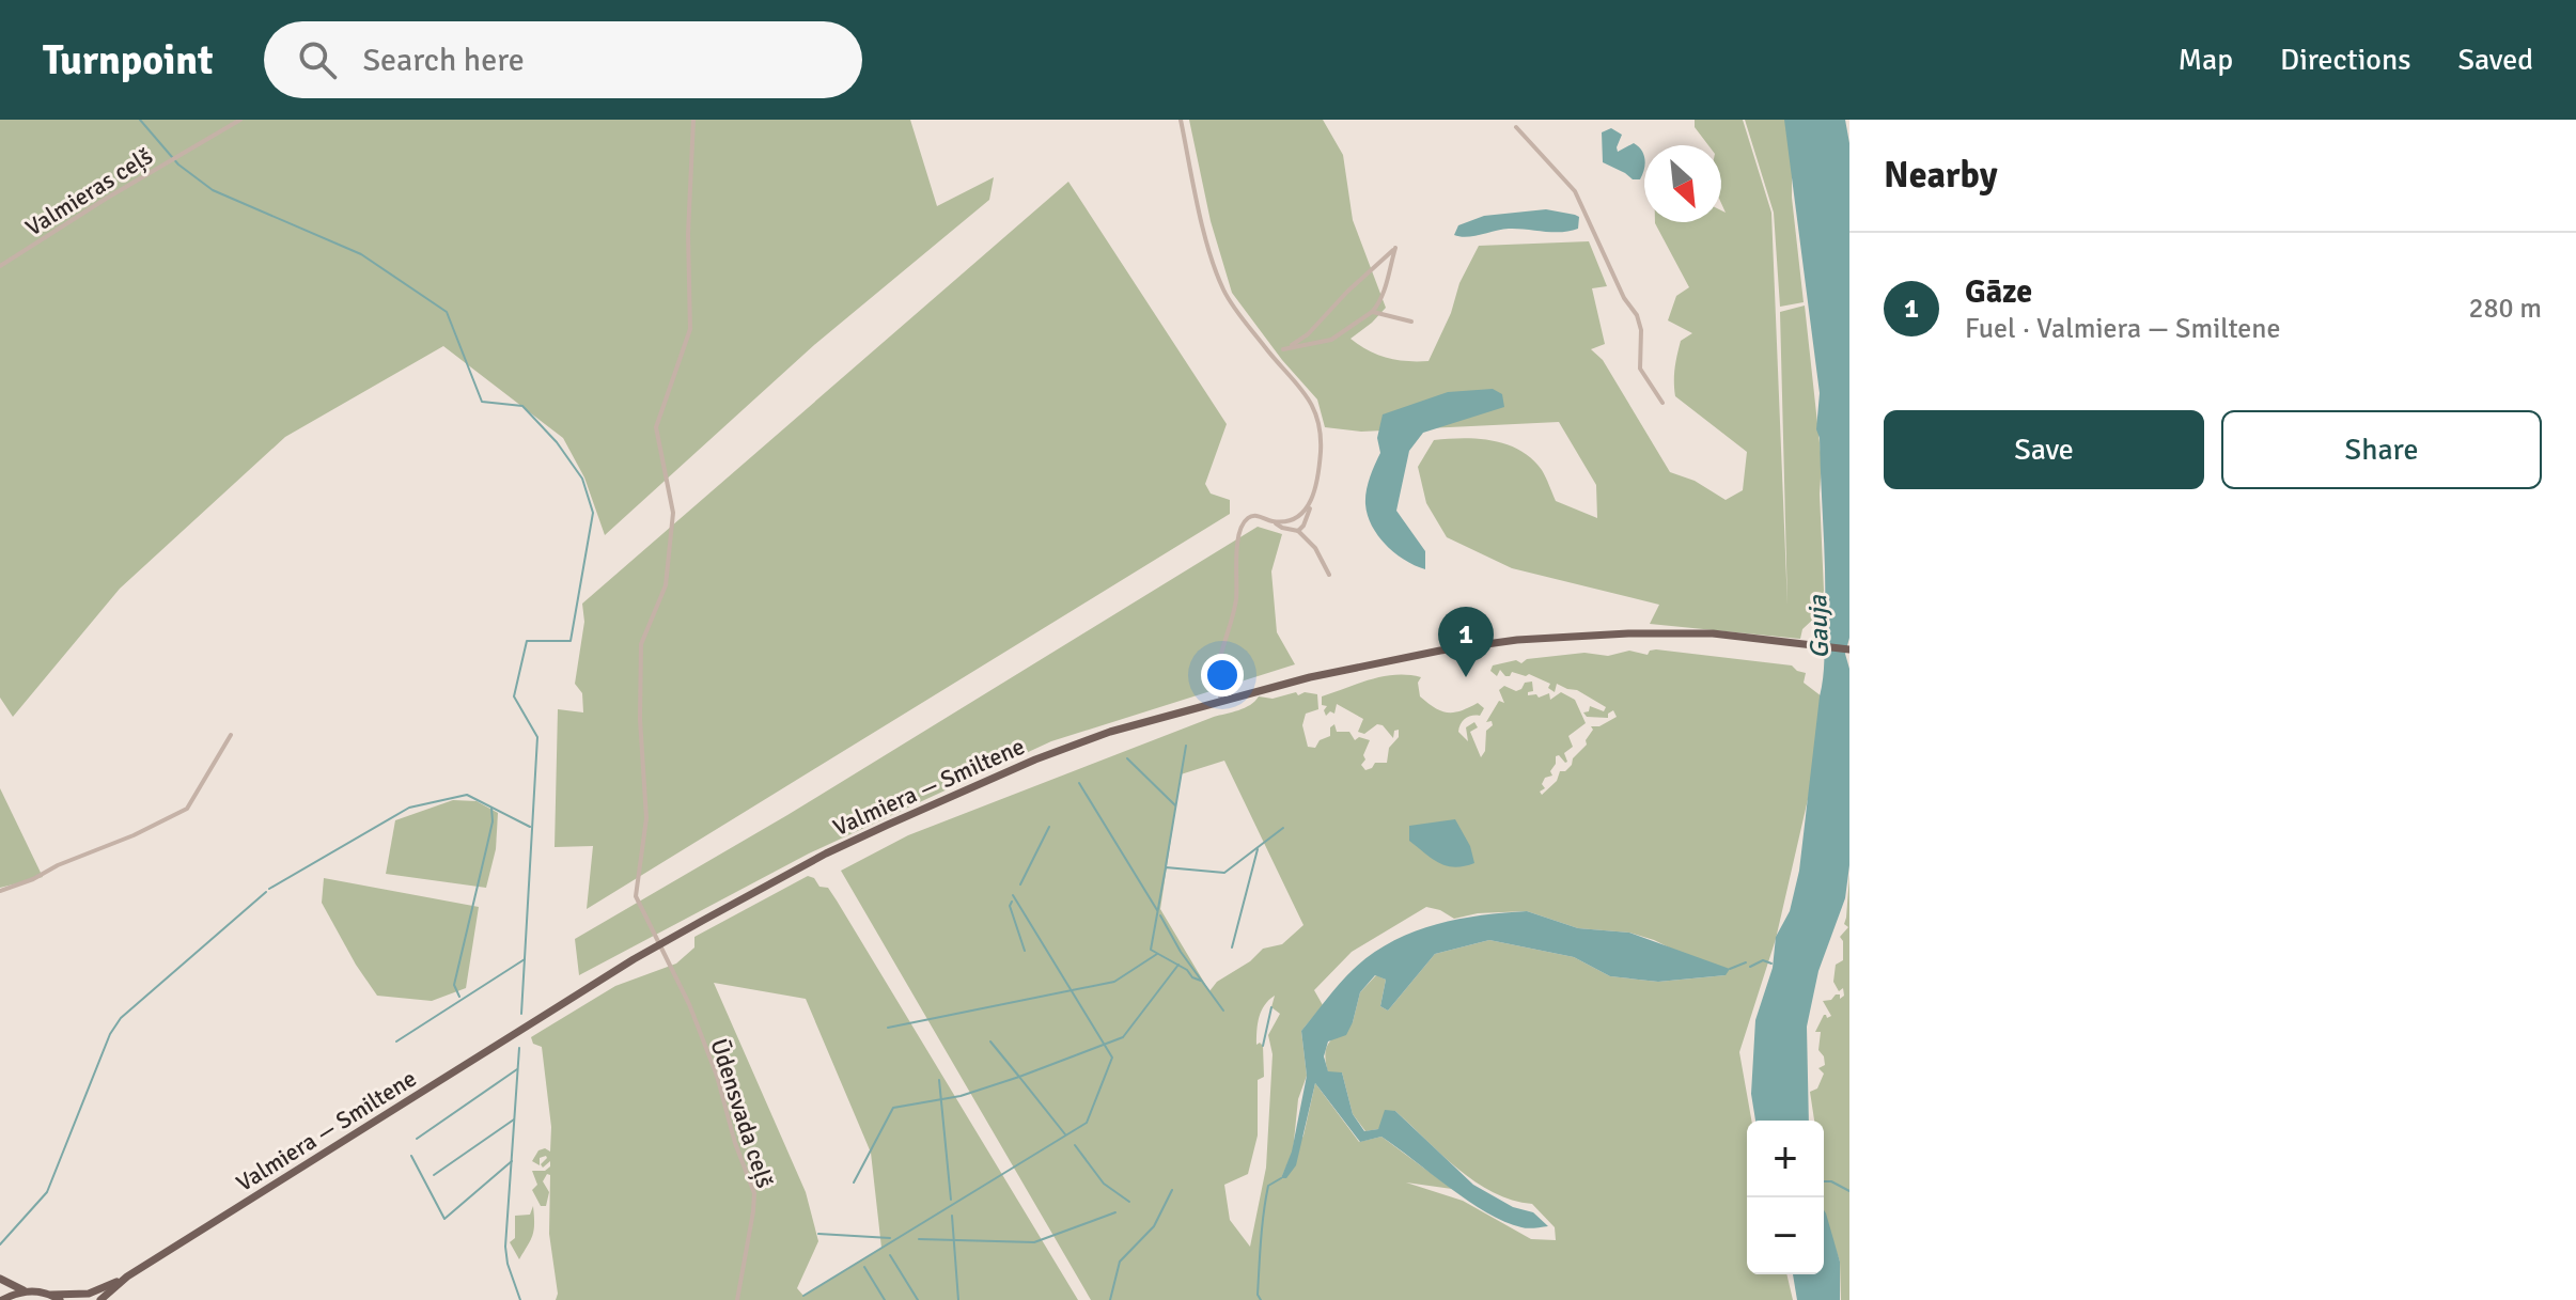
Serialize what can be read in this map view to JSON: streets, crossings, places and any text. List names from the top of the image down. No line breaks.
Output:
{"streets":{"main road":["Valmiera — Smiltene"],"street":["Valmieras ceļš","Ūdensvada ceļš"]},"crossings":[["Valmiera — Smiltene","Ūdensvada ceļš"]],"water":["Gauja"],"north":"bottom right","page":{"header":"Turnpoint","search":"Search here","nav":["Map","Directions","Saved"],"heading":"Nearby","list":[{"mark":"1","name":"Gāze","note":"Fuel · Valmiera — Smiltene","value":"280 m"}],"buttons":["Save","Share"],"pins":"1","map_buttons":["+","−"]}}
